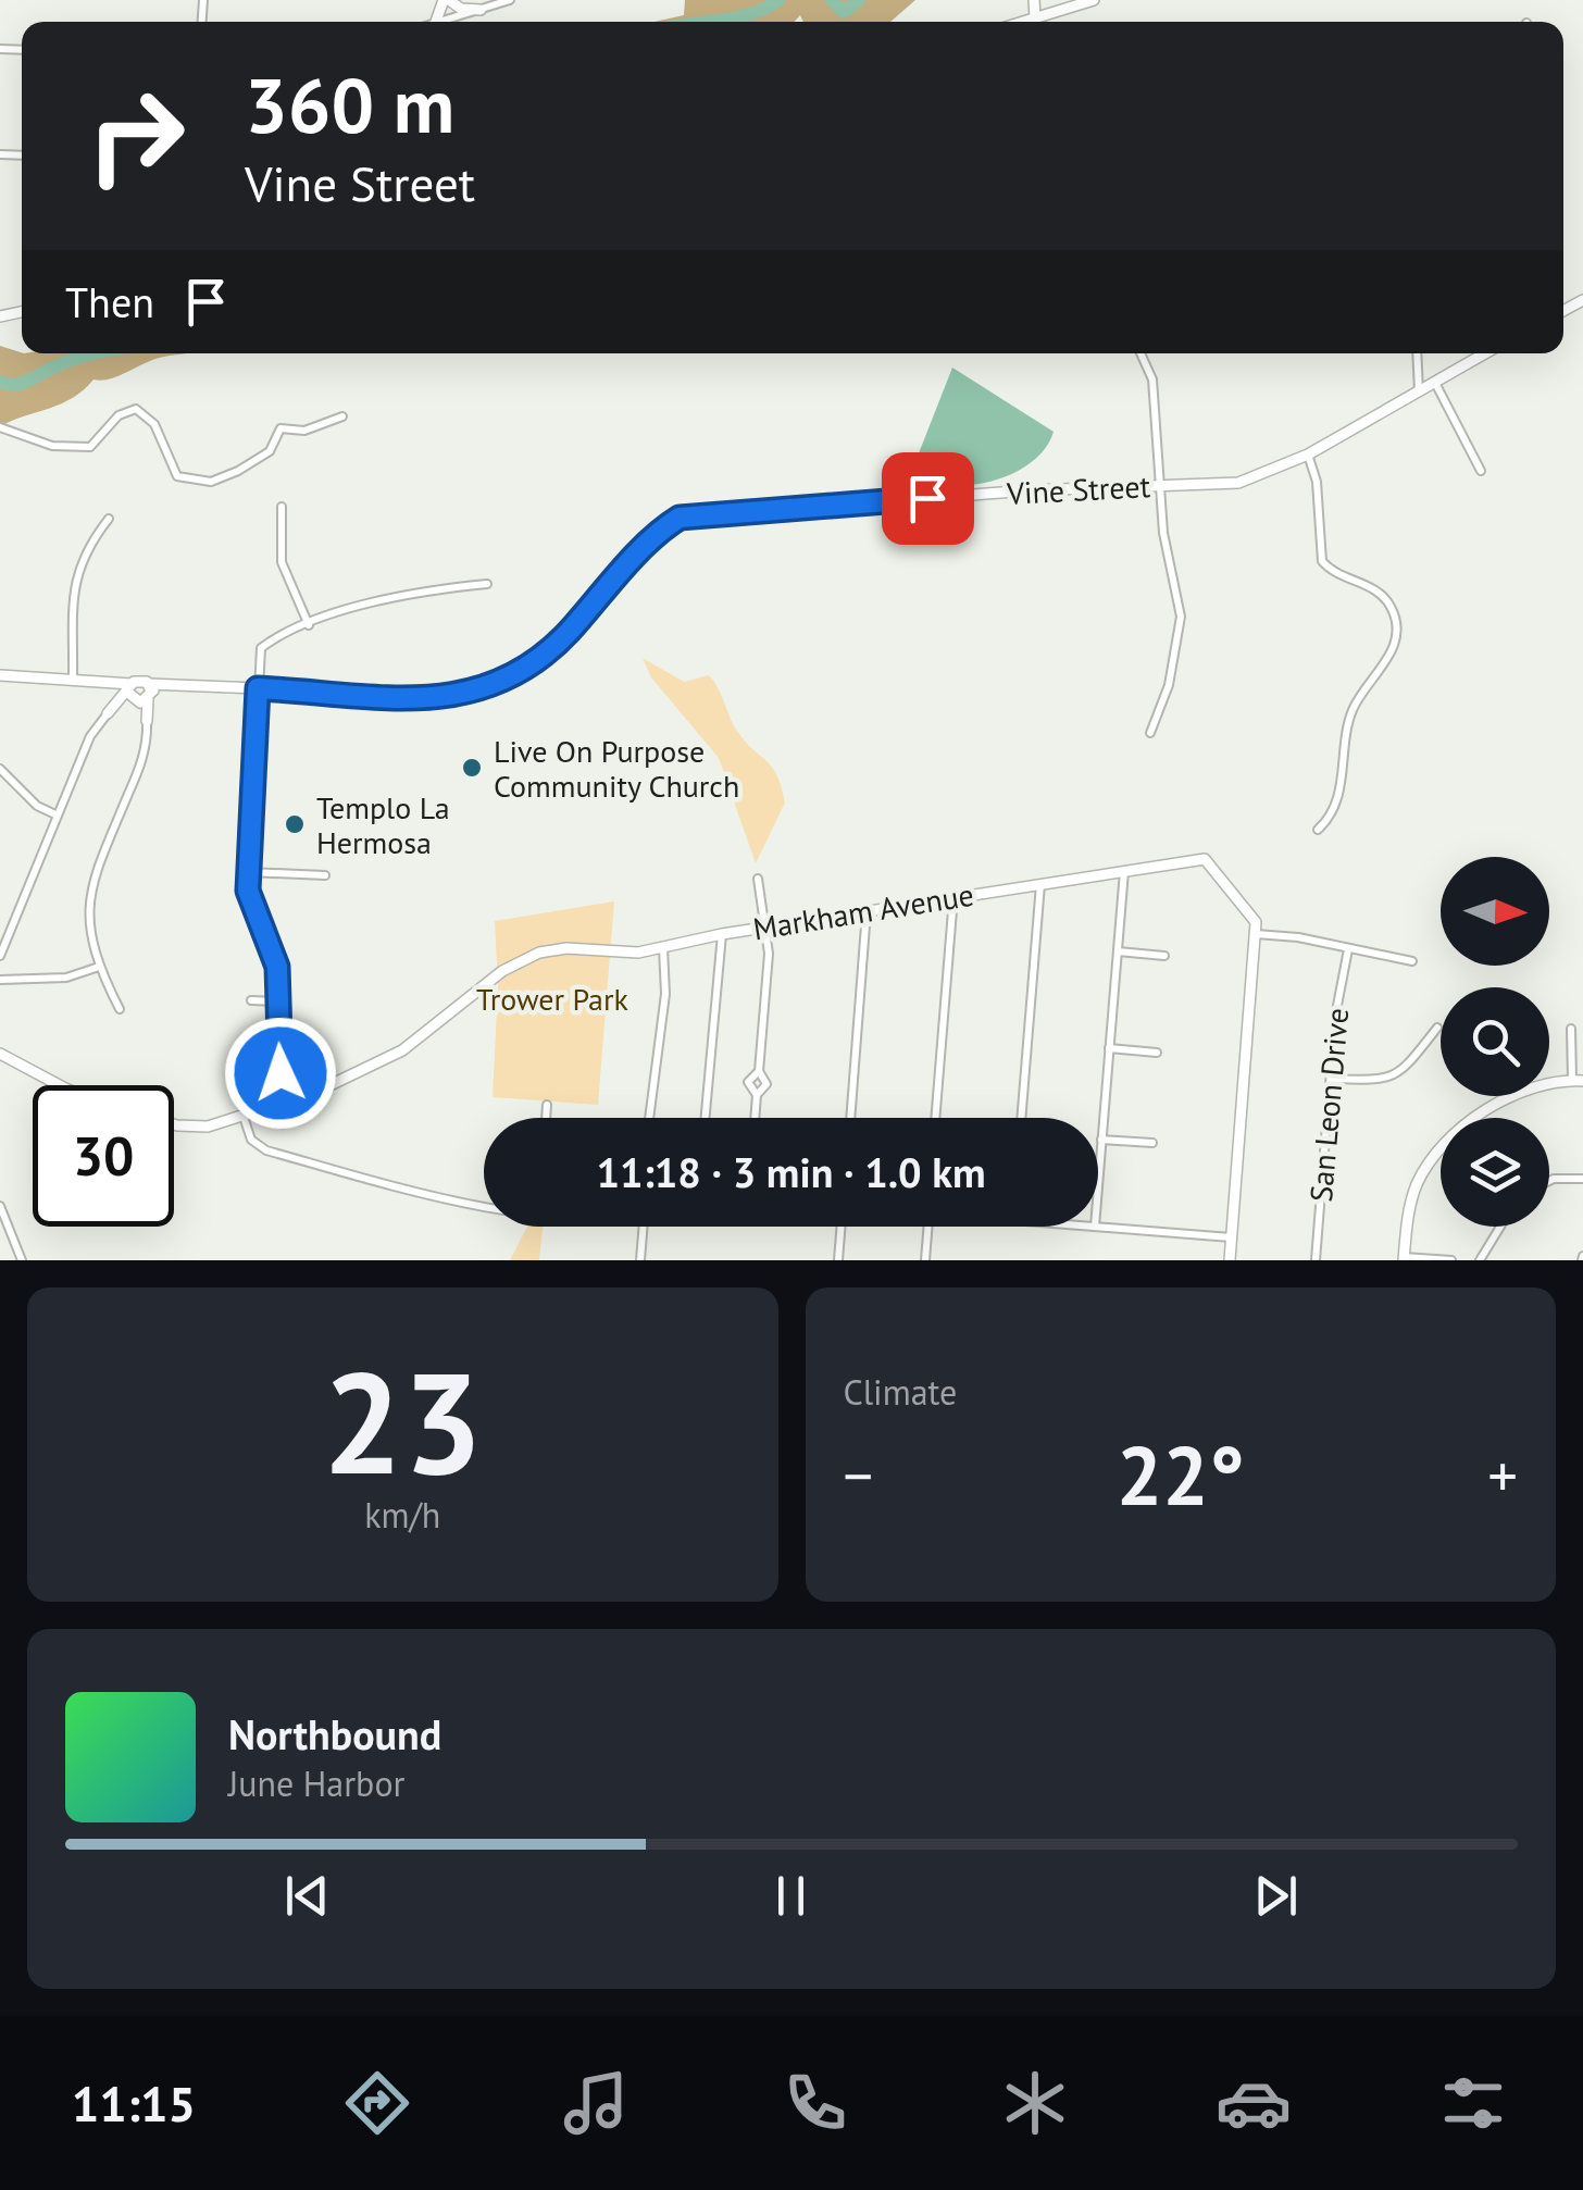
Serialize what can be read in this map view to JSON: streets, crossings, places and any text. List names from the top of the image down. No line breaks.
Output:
{"streets":{"street":["Vine Street","Markham Avenue","San Leon Drive"]},"parks":["Trower Park"],"places":["Live On Purpose Community Church","Templo La Hermosa"],"north":"right","page":{"turn":["360 m","Vine Street"],"then":"Then","limit":"30","trip":"11:18 · 3 min · 1.0 km","tile":[["23","km/h"],"Climate"],"heat":["−","22°","+"],"song":["Northbound","June Harbor"],"tabs":"11:15"}}
